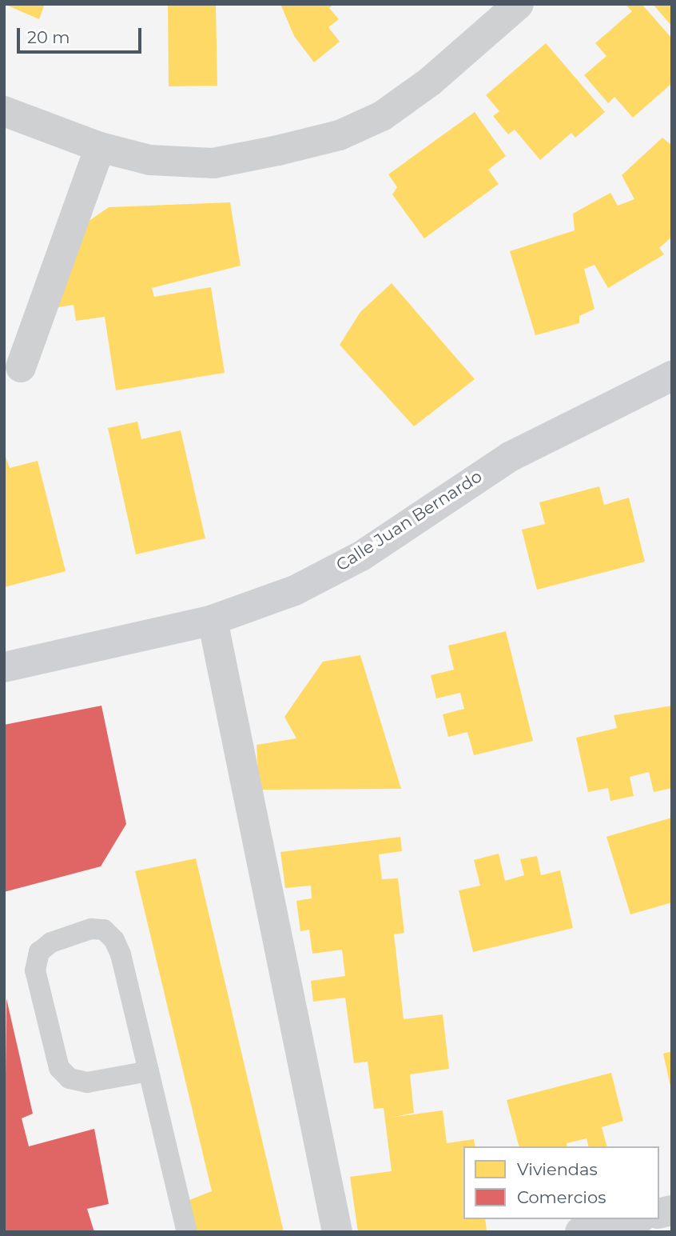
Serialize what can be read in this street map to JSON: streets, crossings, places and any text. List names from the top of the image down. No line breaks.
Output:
{"streets":{"street":["Calle Juan Bernardo"]},"legend":["Viviendas","Comercios"],"scale_bar":"20 m"}
